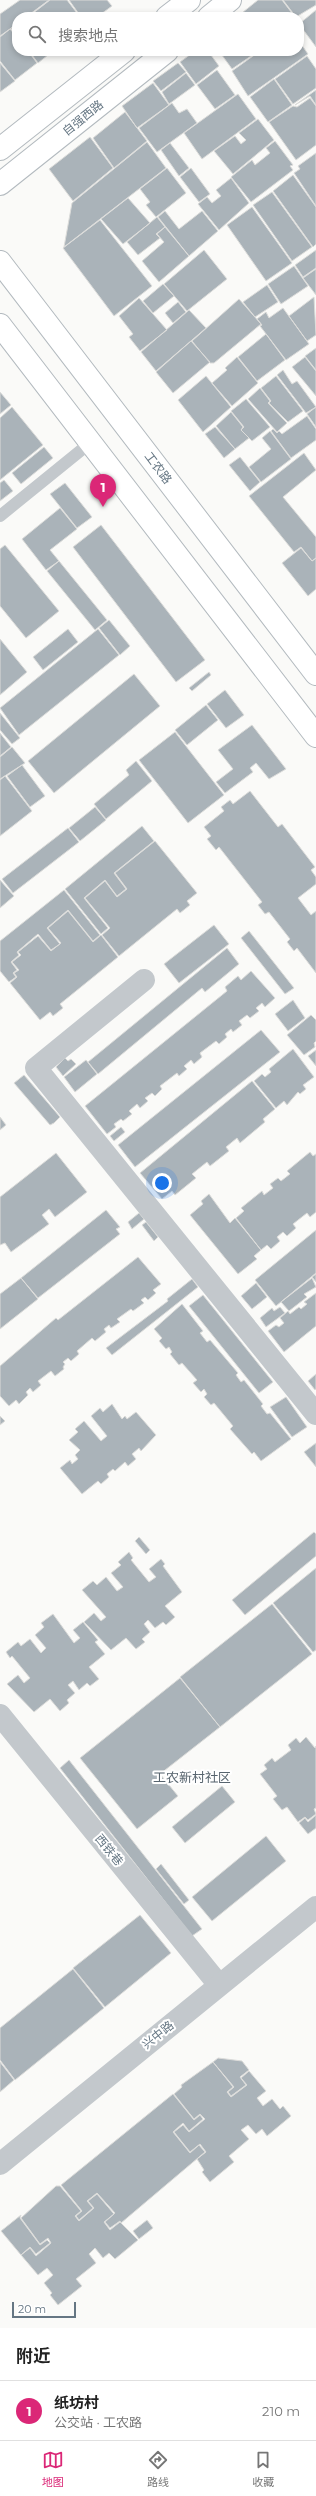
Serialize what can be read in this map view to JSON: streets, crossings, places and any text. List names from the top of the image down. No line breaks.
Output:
{"streets":{"main road":["自强西路","工农路"],"street":["西铁巷","兴中路"]},"crossings":[["西铁巷","兴中路"]],"districts":["工农新村社区"],"scale_bar":"20 m","page":{"search":"搜索地点","pins":"1","scale":"20 m","heading":"附近","list":[{"mark":"1","name":"纸坊村","note":"公交站 · 工农路","value":"210 m"}],"nav":["地图","路线","收藏"]}}
